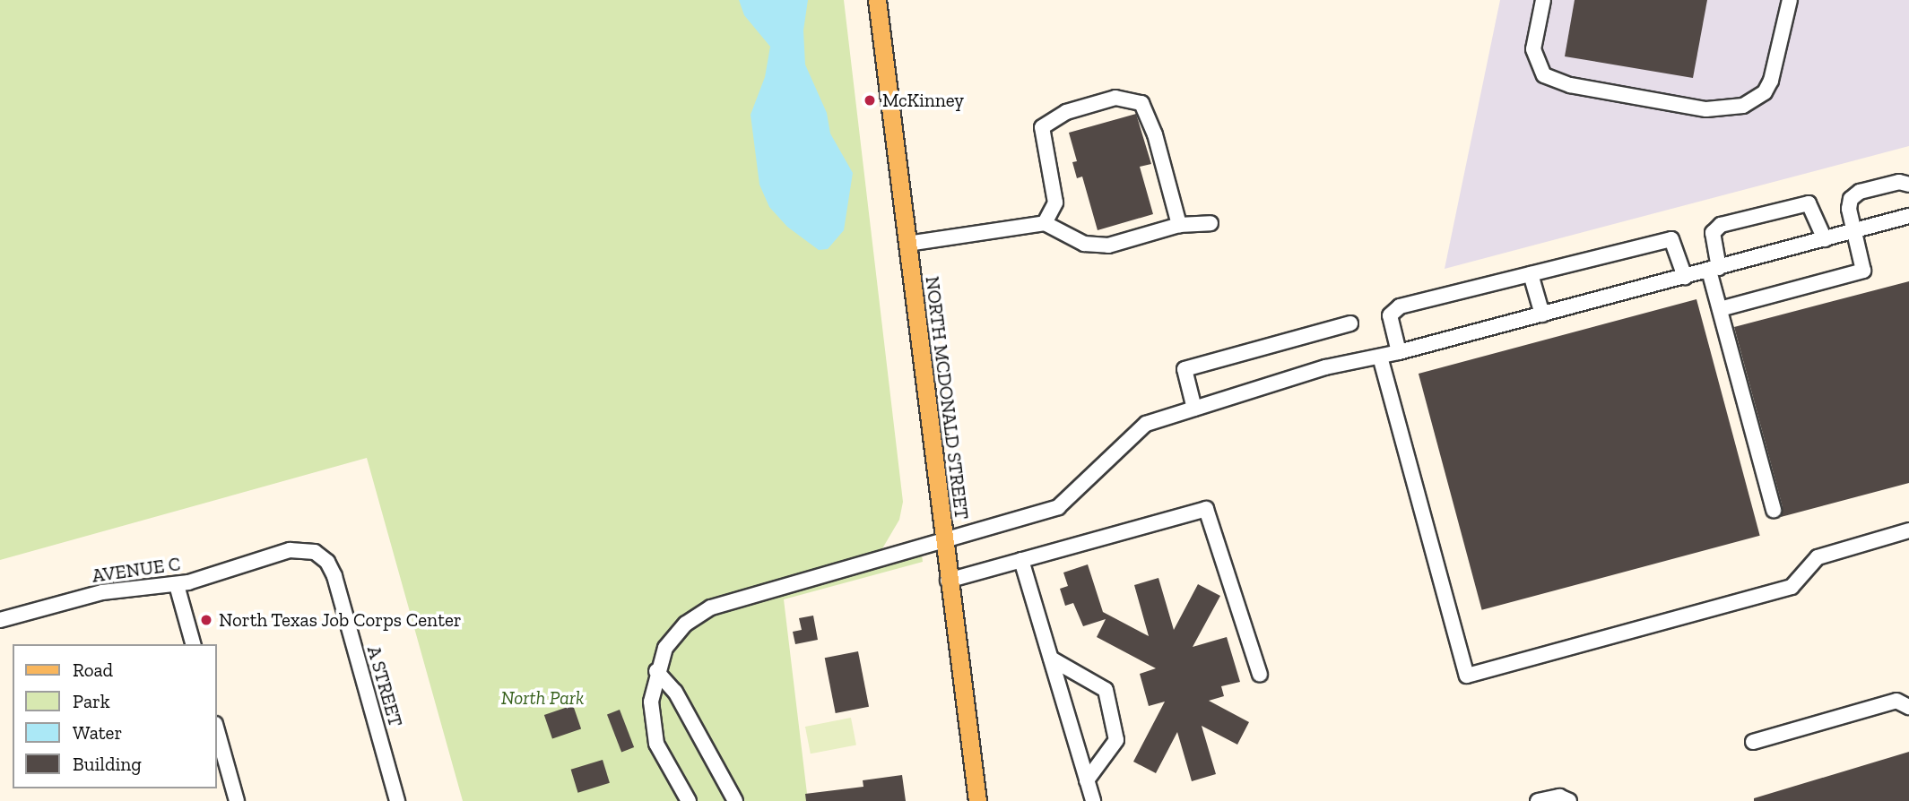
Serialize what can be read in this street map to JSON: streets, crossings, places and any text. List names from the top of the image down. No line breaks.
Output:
{"streets":{"main road":["NORTH MCDONALD STREET"],"street":["AVENUE C","A STREET"]},"crossings":[["AVENUE C","A STREET"]],"parks":["North Park"],"places":["McKinney","North Texas Job Corps Center"],"legend":["Road","Park","Water","Building"]}
